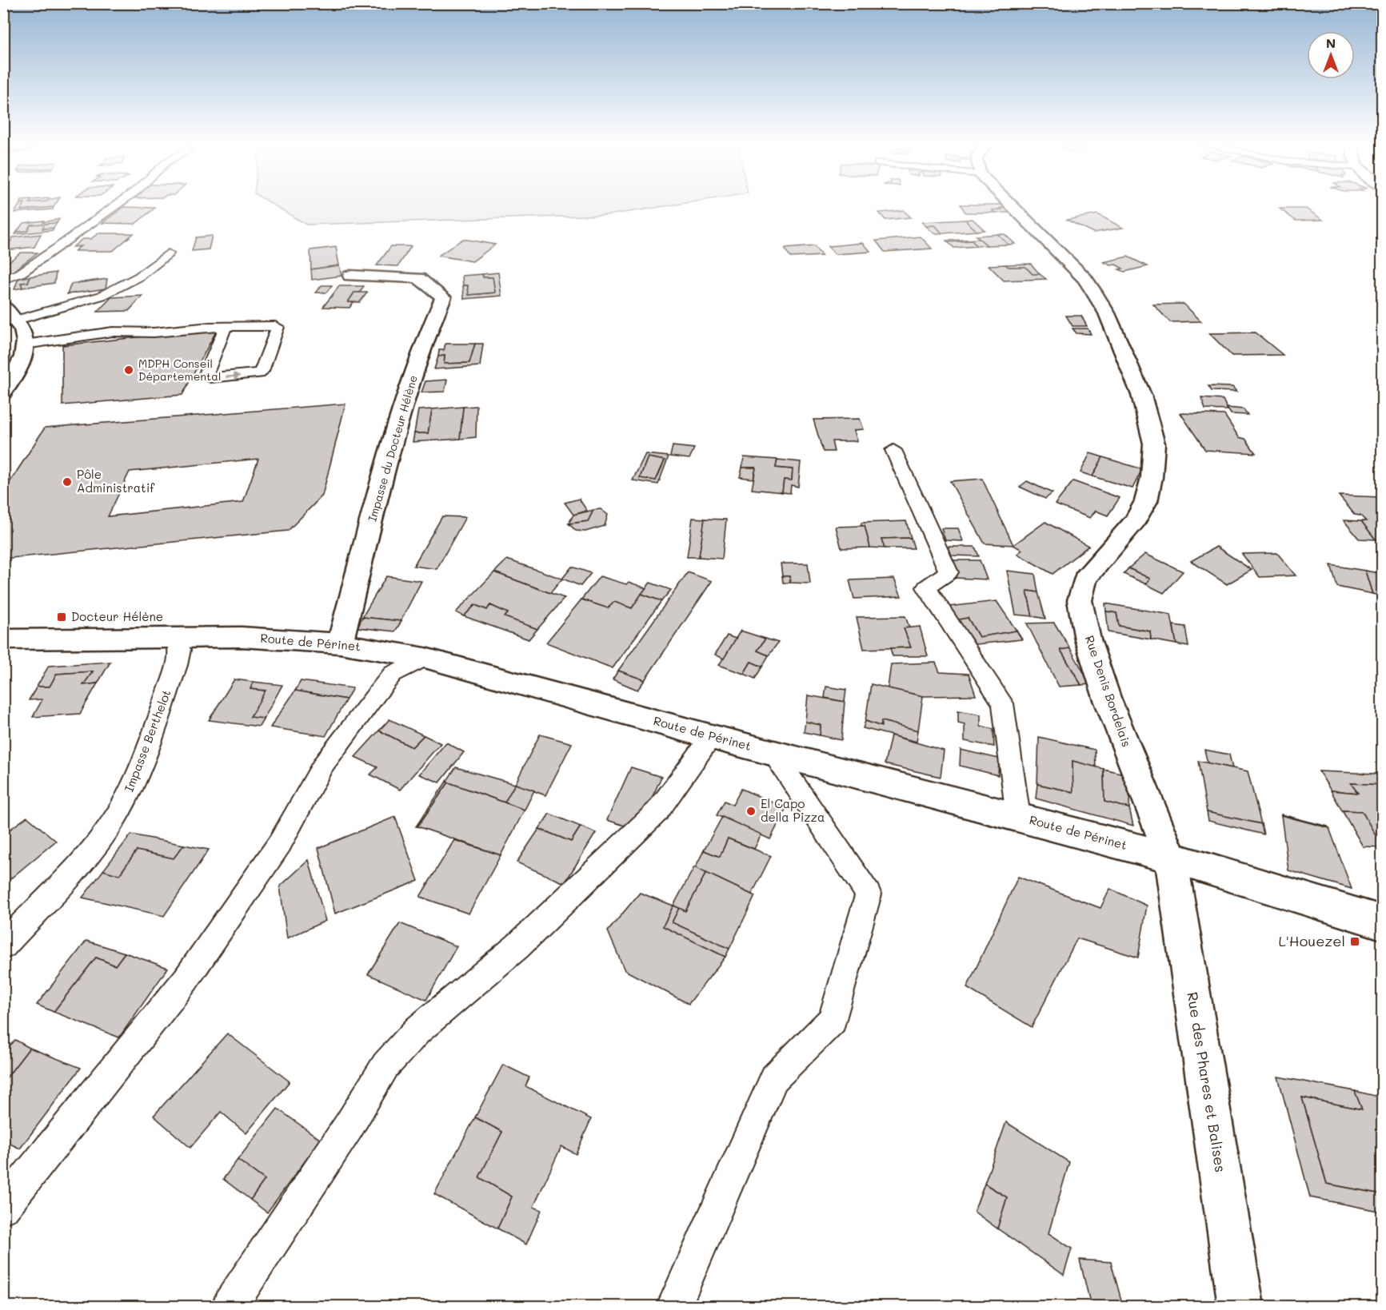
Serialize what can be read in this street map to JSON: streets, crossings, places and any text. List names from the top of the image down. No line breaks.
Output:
{"streets":{"street":["Impasse du Docteur Hélène","Route de Périnet","Rue Denis Bordelais","Rue des Phares et Balises"],"lane":["Impasse Berthelot"]},"crossings":[["Impasse du Docteur Hélène","Route de Périnet"],["Route de Périnet","Rue Denis Bordelais"],["Route de Périnet","Impasse Berthelot"],["Route de Périnet","Rue des Phares et Balises"],["Rue Denis Bordelais","Rue des Phares et Balises"]],"places":{"other":["MDPH Conseil Départemental","Pôle Administratif","El Capo della Pizza"],"transit":["Docteur Hélène","L'Houezel"]},"north":"top"}
